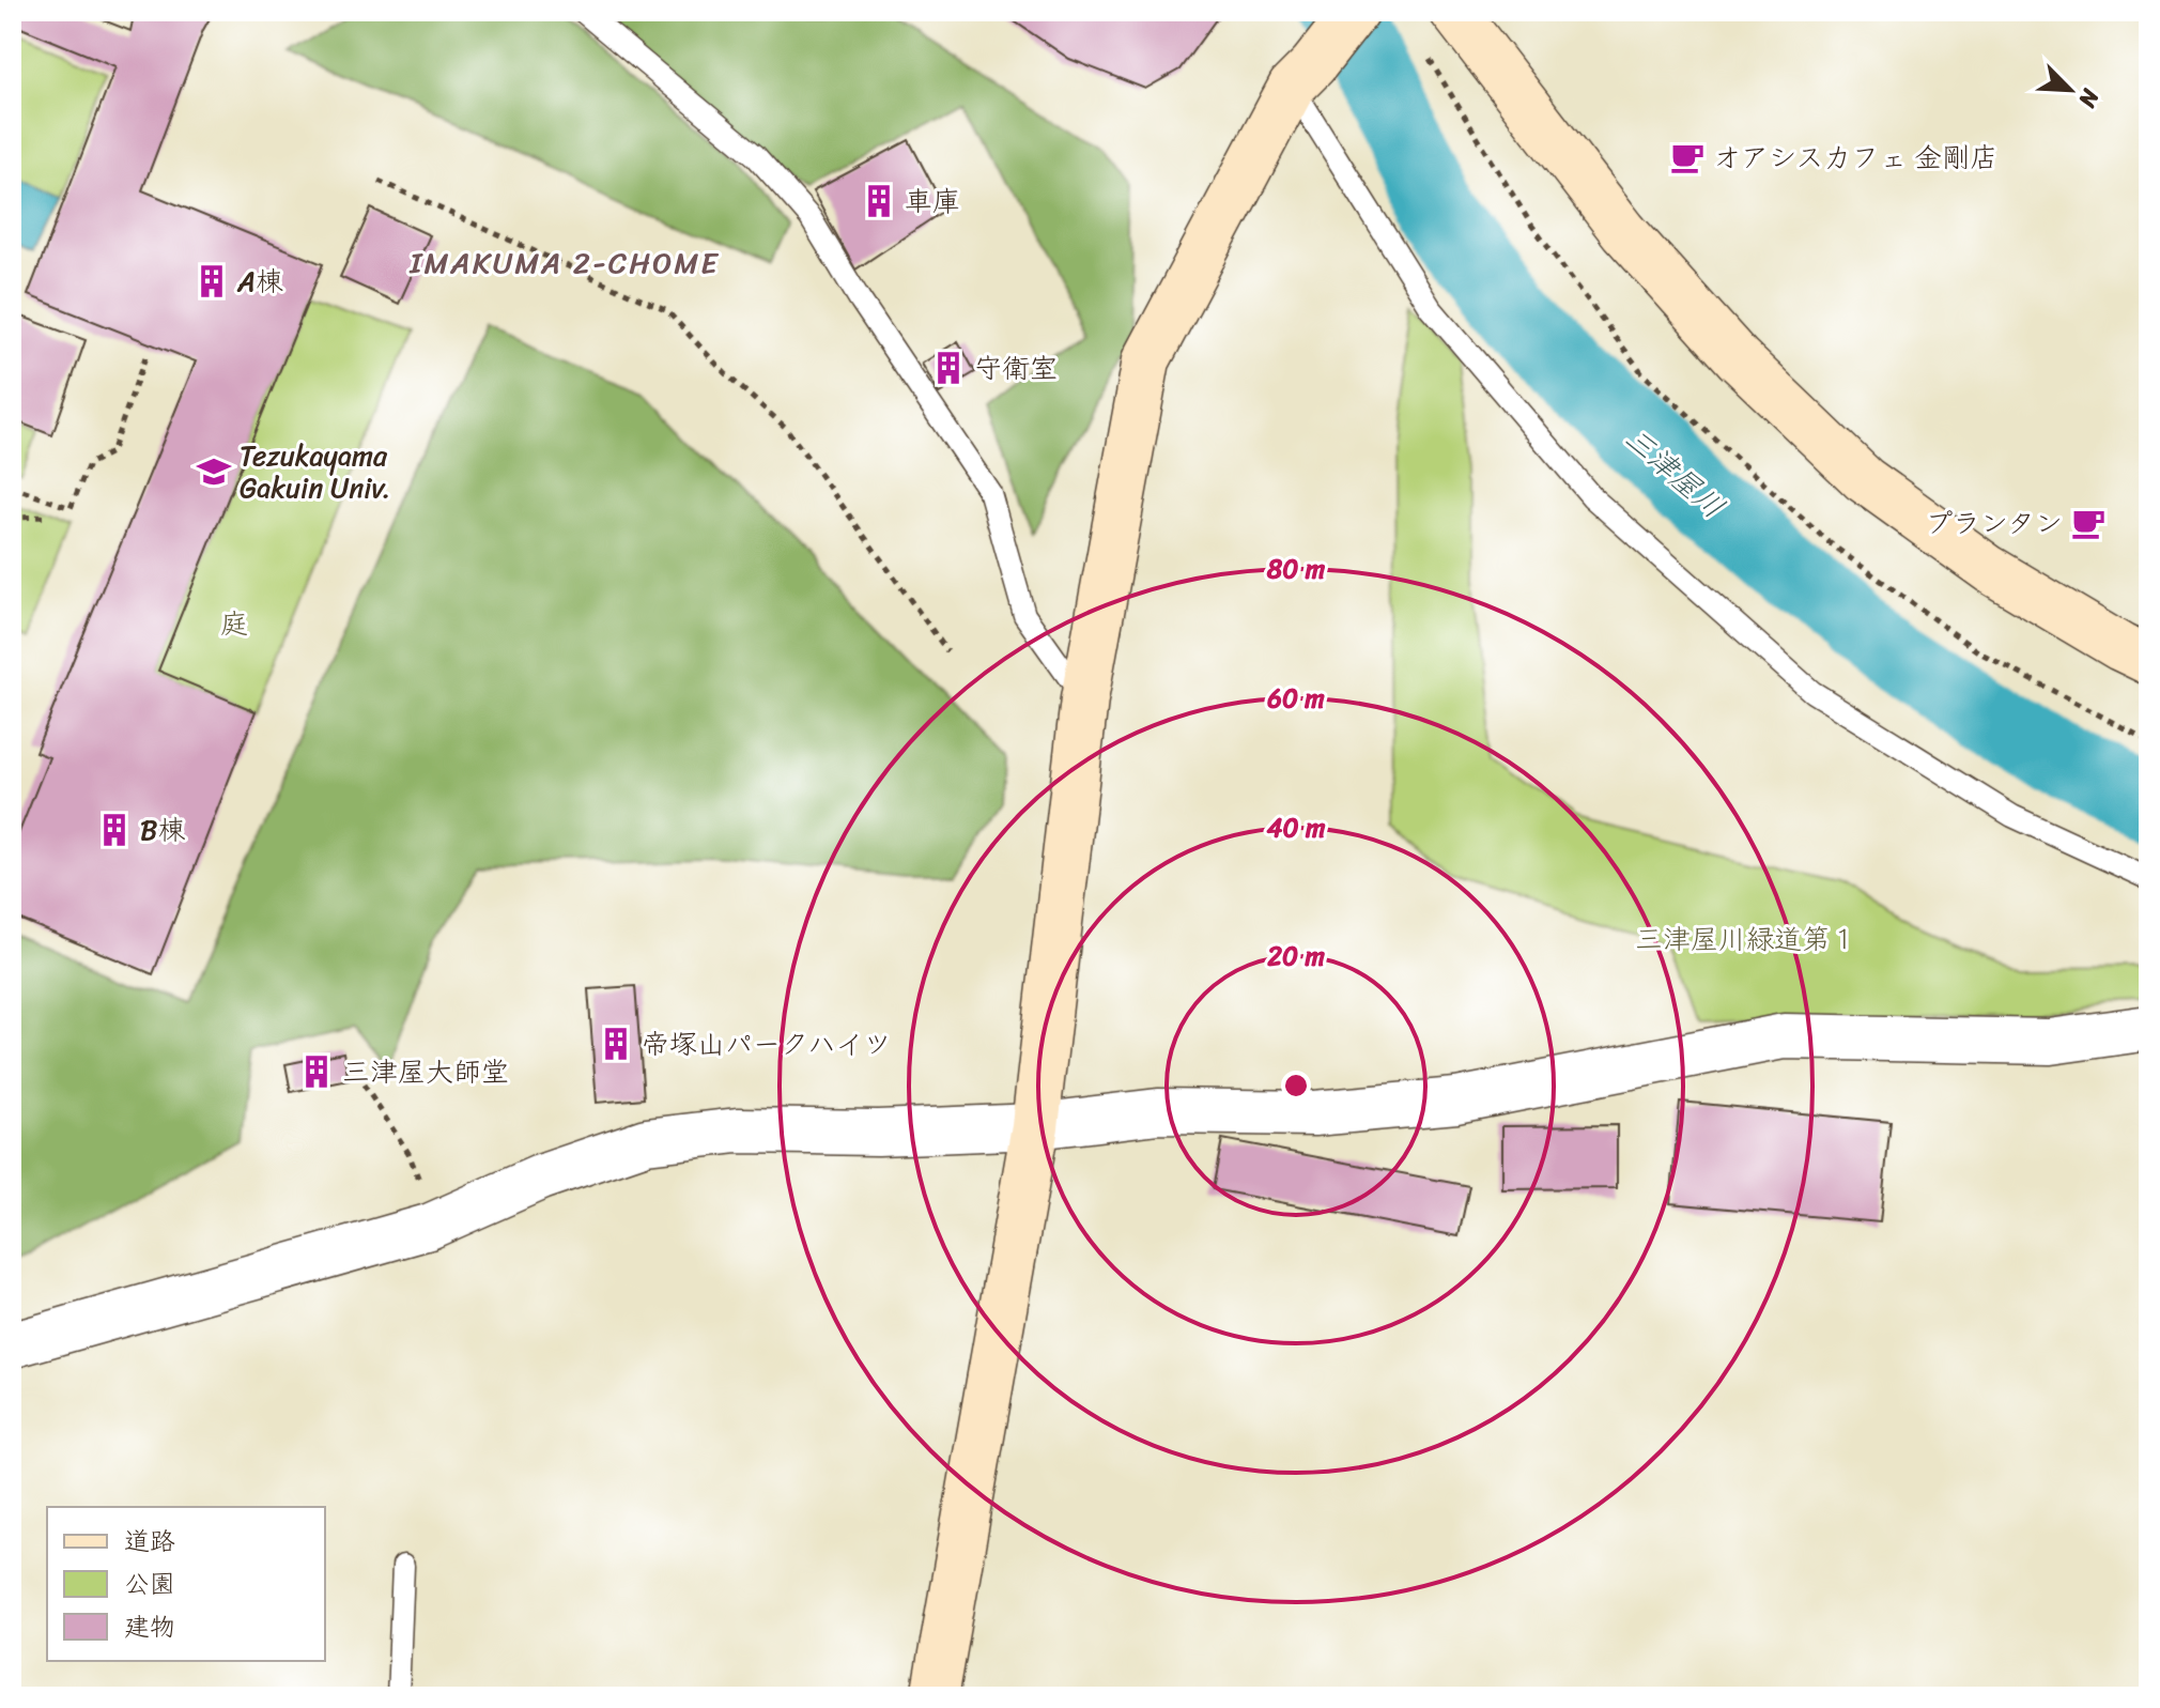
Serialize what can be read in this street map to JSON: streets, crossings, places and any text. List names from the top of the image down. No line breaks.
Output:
{"districts":["IMAKUMA 2-CHOME"],"water":["三津屋川"],"parks":["庭","三津屋川緑道第１"],"places":{"cafe":["オアシスカフェ 金剛店","プランタン"],"building":["車庫","A棟","守衛室","B棟","帝塚山パークハイツ","三津屋大師堂"],"school or university":["Tezukayama Gakuin Univ."]},"legend":["道路","公園","建物"],"north":"bottom right","rings":["80 m","60 m","40 m","20 m"]}
